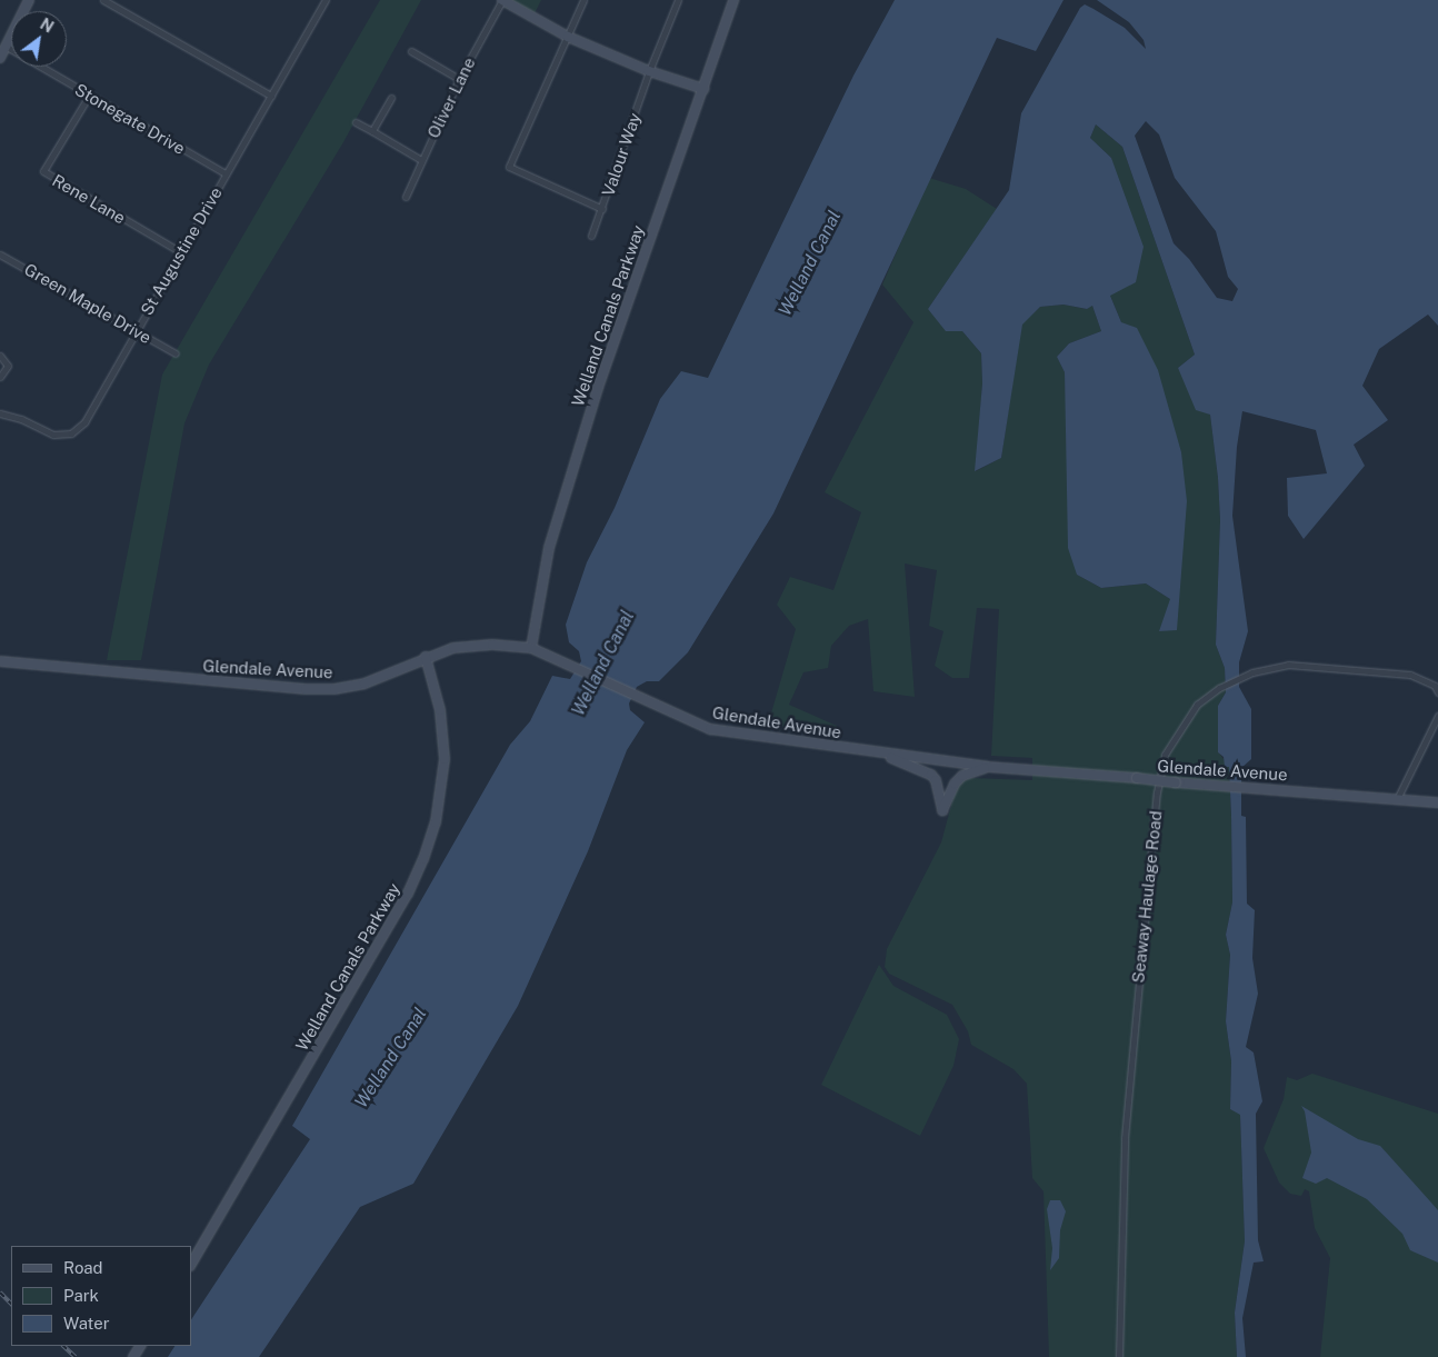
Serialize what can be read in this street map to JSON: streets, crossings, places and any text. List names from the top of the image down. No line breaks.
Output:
{"streets":{"main road":["Welland Canals Parkway","Glendale Avenue"],"street":["Oliver Lane","Stonegate Drive","Valour Way","Rene Lane","St Augustine Drive","Green Maple Drive","Seaway Haulage Road"]},"crossings":[["Stonegate Drive","Rene Lane"],["Stonegate Drive","St Augustine Drive"],["Rene Lane","St Augustine Drive"],["St Augustine Drive","Green Maple Drive"],["Welland Canals Parkway","Glendale Avenue"]],"water":["Welland Canal"],"legend":["Road","Park","Water"],"north":"top right"}
